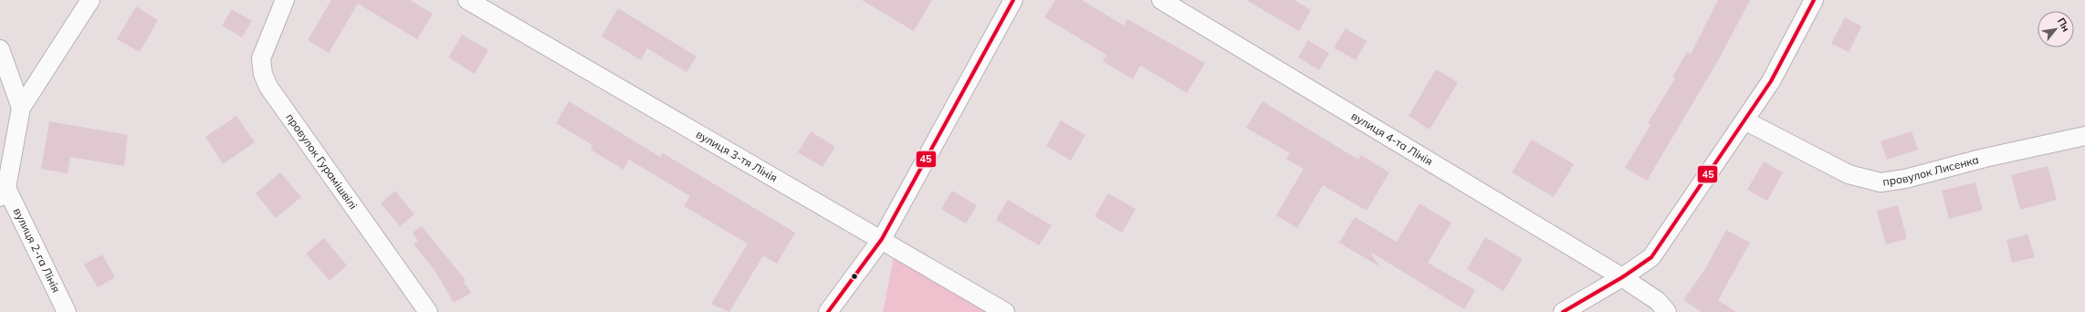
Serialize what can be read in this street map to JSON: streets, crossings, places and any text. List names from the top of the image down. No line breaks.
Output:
{"streets":{"street":["вулиця 4-та Лінія","вулиця 3-тя Лінія","провулок Гурамішвілі","провулок Лисенка","вулиця 2-га Лінія"]},"lines":["transit line 45"],"north":"top right"}
